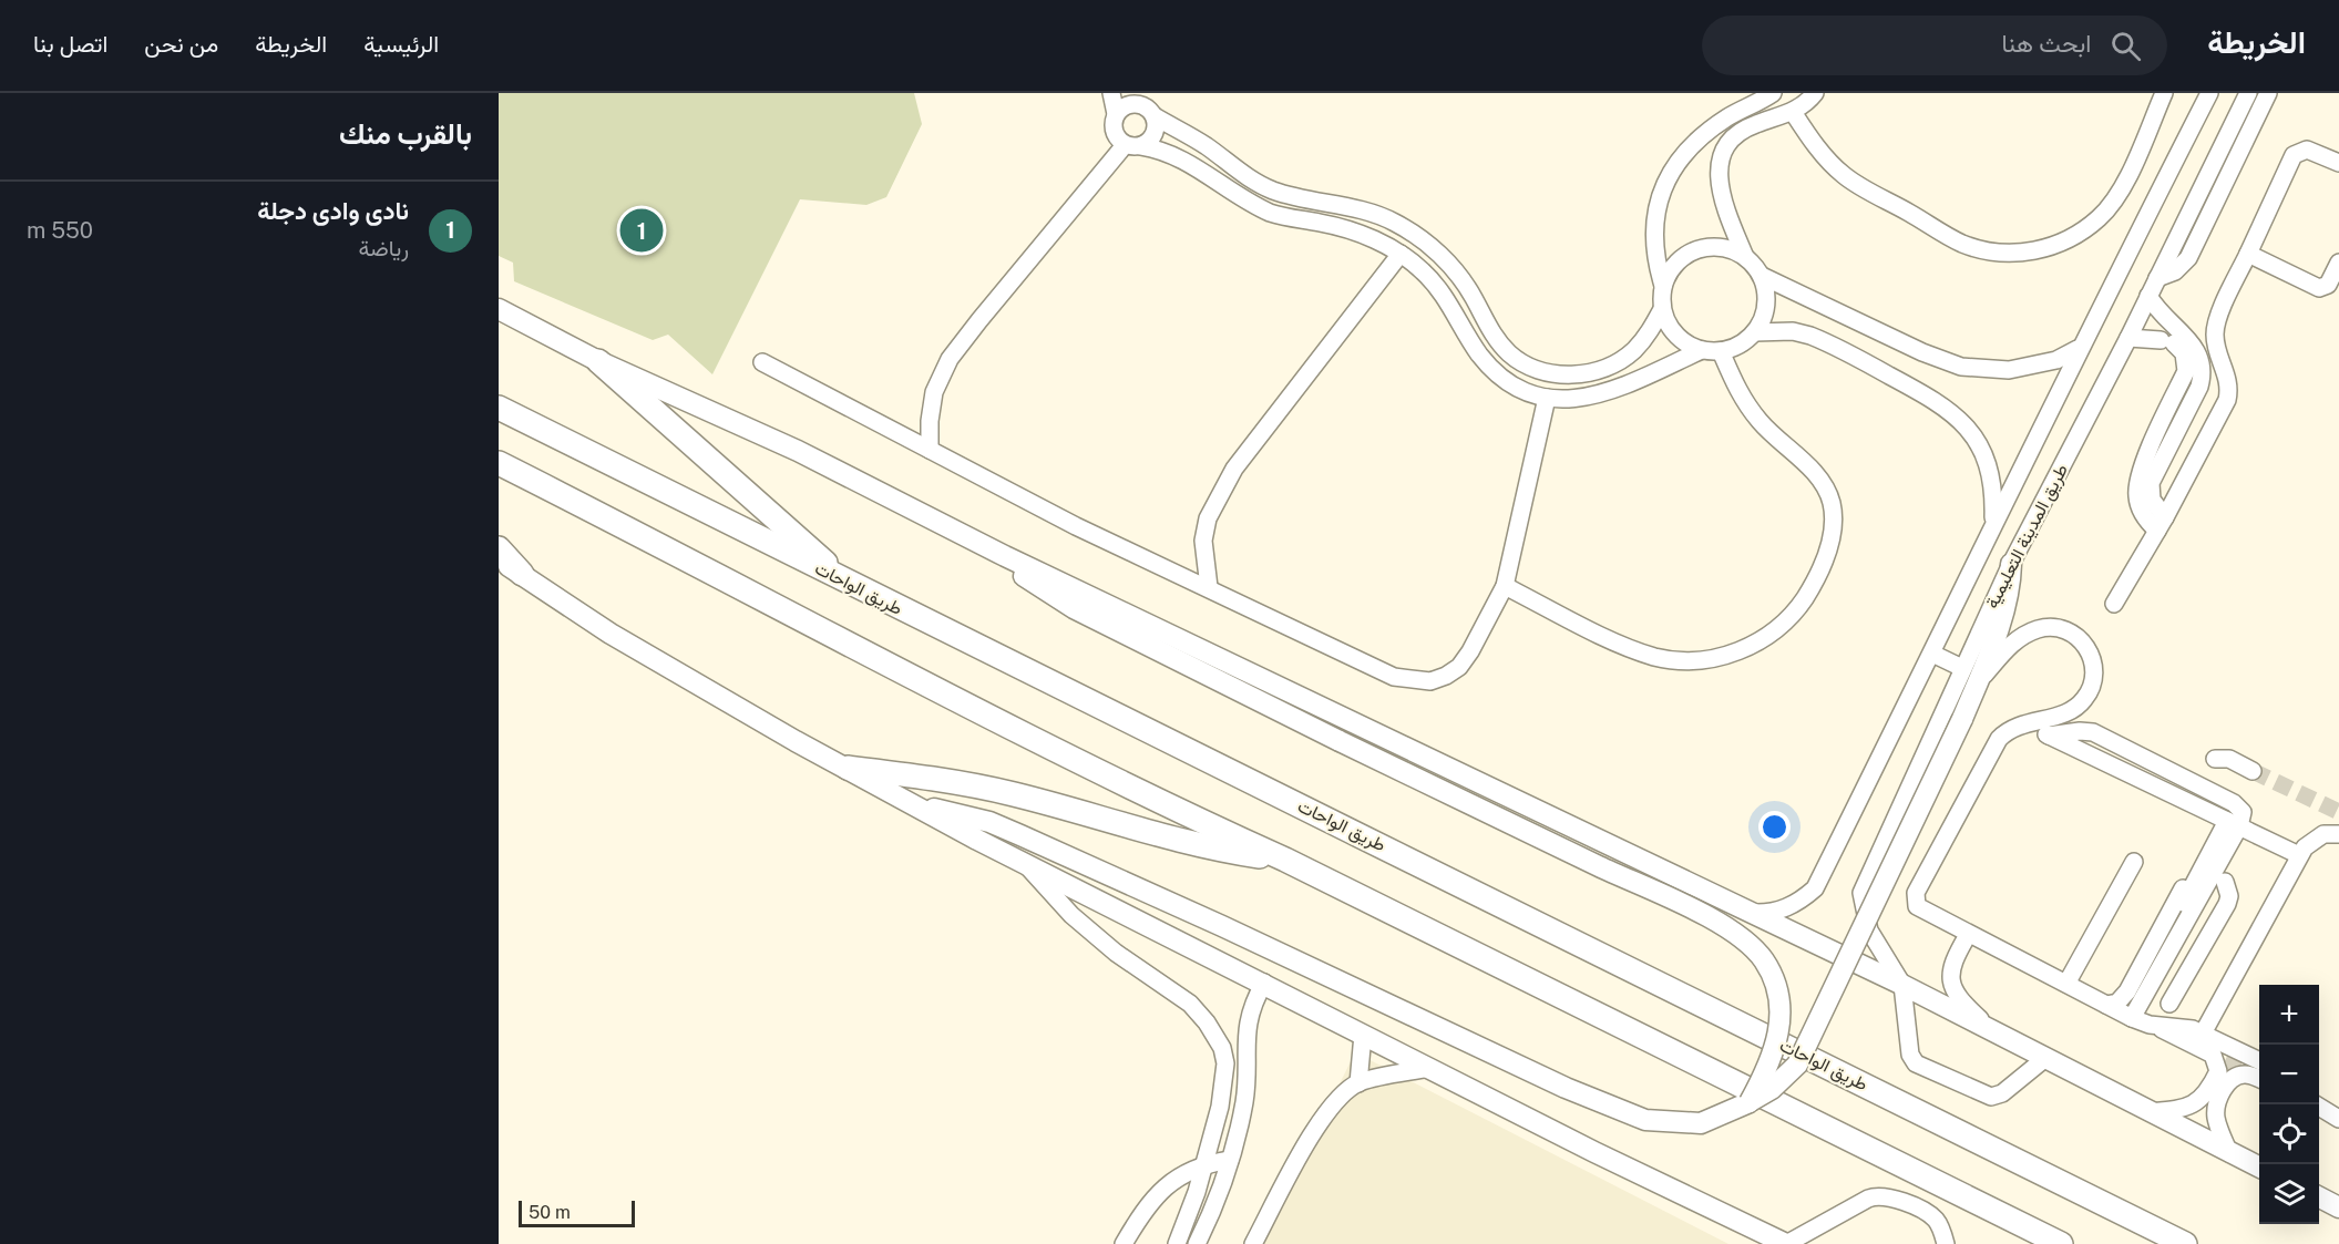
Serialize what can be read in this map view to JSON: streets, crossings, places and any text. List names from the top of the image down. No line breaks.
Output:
{"streets":{"highway":["طريق الواحات"],"street":["طريق المدينة التعليمية"]},"scale_bar":"50 m","page":{"header":"الخريطة","search":"ابحث هنا","nav":["الرئيسية","الخريطة","من نحن","اتصل بنا"],"heading":"بالقرب منك","list":[{"mark":"1","name":"نادى وادى دجلة","note":"رياضة","value":"550 m"}],"pins":"1","map_buttons":["+","−"],"scale":"50 m"}}
